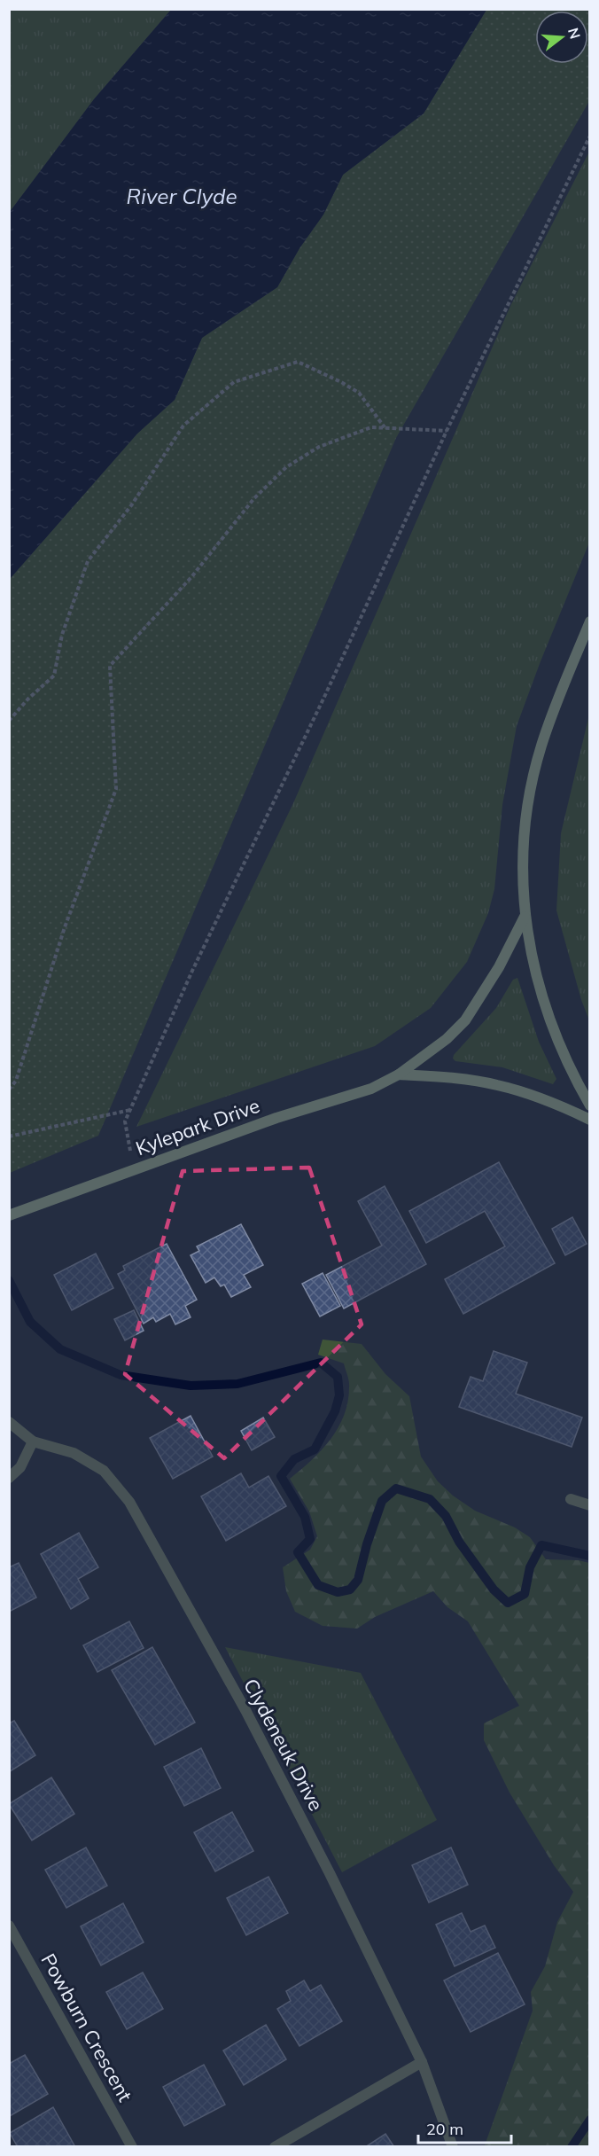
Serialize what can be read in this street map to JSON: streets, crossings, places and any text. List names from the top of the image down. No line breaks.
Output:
{"streets":{"street":["Kylepark Drive","Clydeneuk Drive","Powburn Crescent"]},"water":["River Clyde"],"scale_bar":"20 m","north":"right"}
